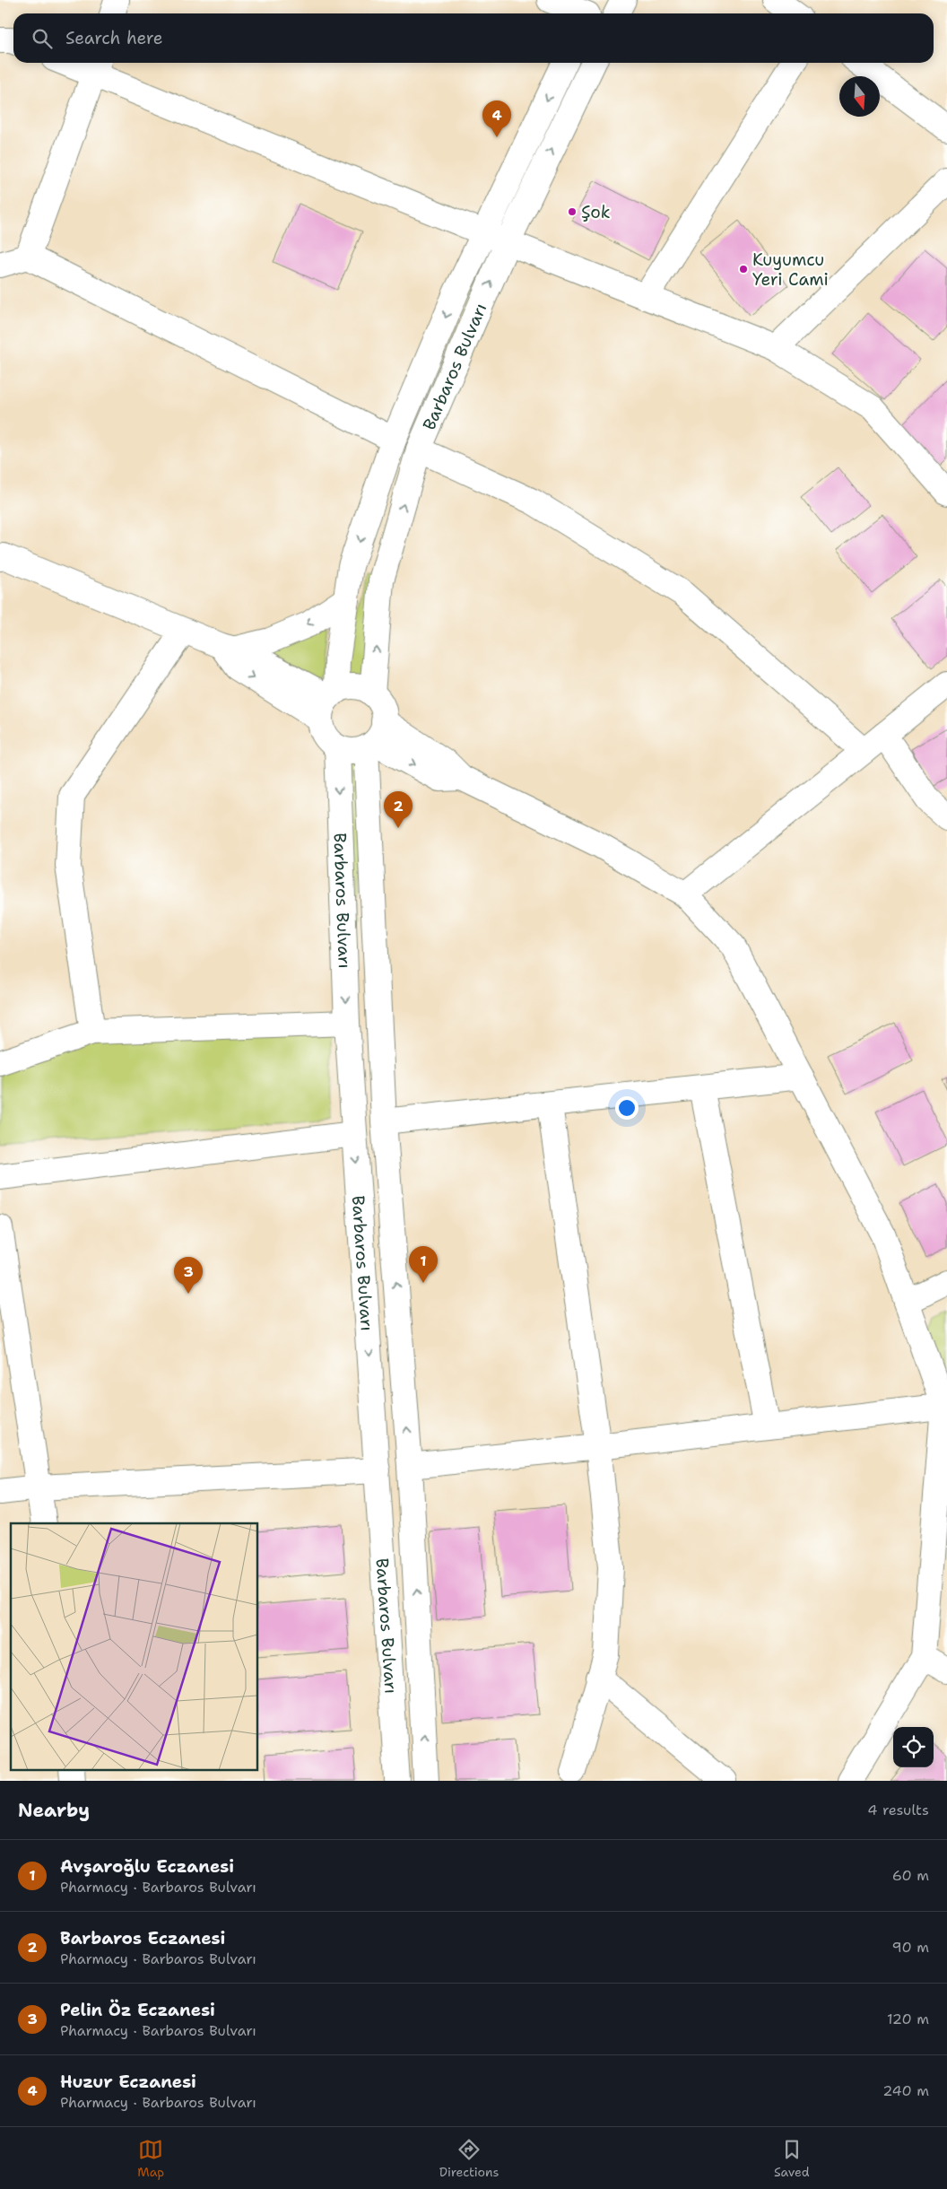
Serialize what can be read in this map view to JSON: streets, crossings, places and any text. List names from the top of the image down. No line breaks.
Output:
{"streets":{"street":["Barbaros Bulvarı"]},"places":["Şok","Kuyumcu Yeri Cami"],"north":"bottom","page":{"search":"Search here","pins":["4","2","1","3"],"heading":["Nearby","4 results"],"list":[{"mark":"1","name":"Avşaroğlu Eczanesi","note":"Pharmacy · Barbaros Bulvarı","value":"60 m"},{"mark":"2","name":"Barbaros Eczanesi","note":"Pharmacy · Barbaros Bulvarı","value":"90 m"},{"mark":"3","name":"Pelin Öz Eczanesi","note":"Pharmacy · Barbaros Bulvarı","value":"120 m"},{"mark":"4","name":"Huzur Eczanesi","note":"Pharmacy · Barbaros Bulvarı","value":"240 m"}],"nav":["Map","Directions","Saved"]}}
